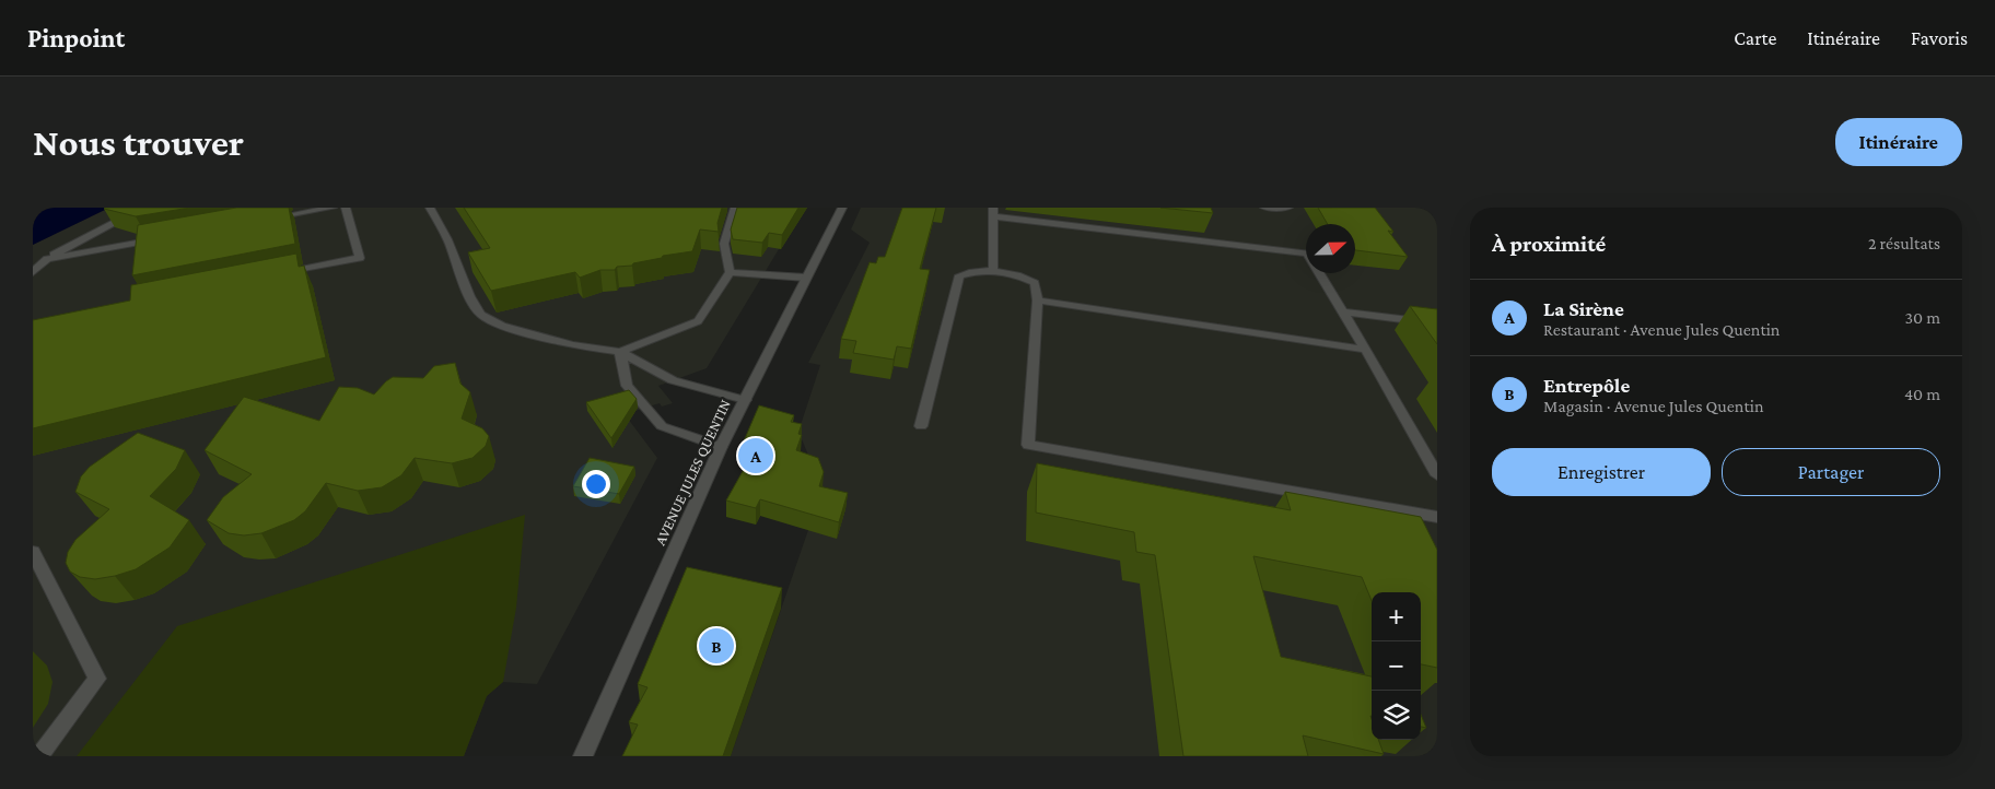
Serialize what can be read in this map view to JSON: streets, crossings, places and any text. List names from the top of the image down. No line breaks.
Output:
{"streets":{"street":["AVENUE JULES QUENTIN"]},"north":"right","page":{"header":"Pinpoint","nav":["Carte","Itinéraire","Favoris"],"buttons":["Itinéraire",["Enregistrer","Partager"]],"title":"Nous trouver","heading":["À proximité","2 résultats"],"list":[{"mark":"A","name":"La Sirène","note":"Restaurant · Avenue Jules Quentin","value":"30 m"},{"mark":"B","name":"Entrepôle","note":"Magasin · Avenue Jules Quentin","value":"40 m"}],"pins":["A","B"],"map_buttons":["+","−"]}}
